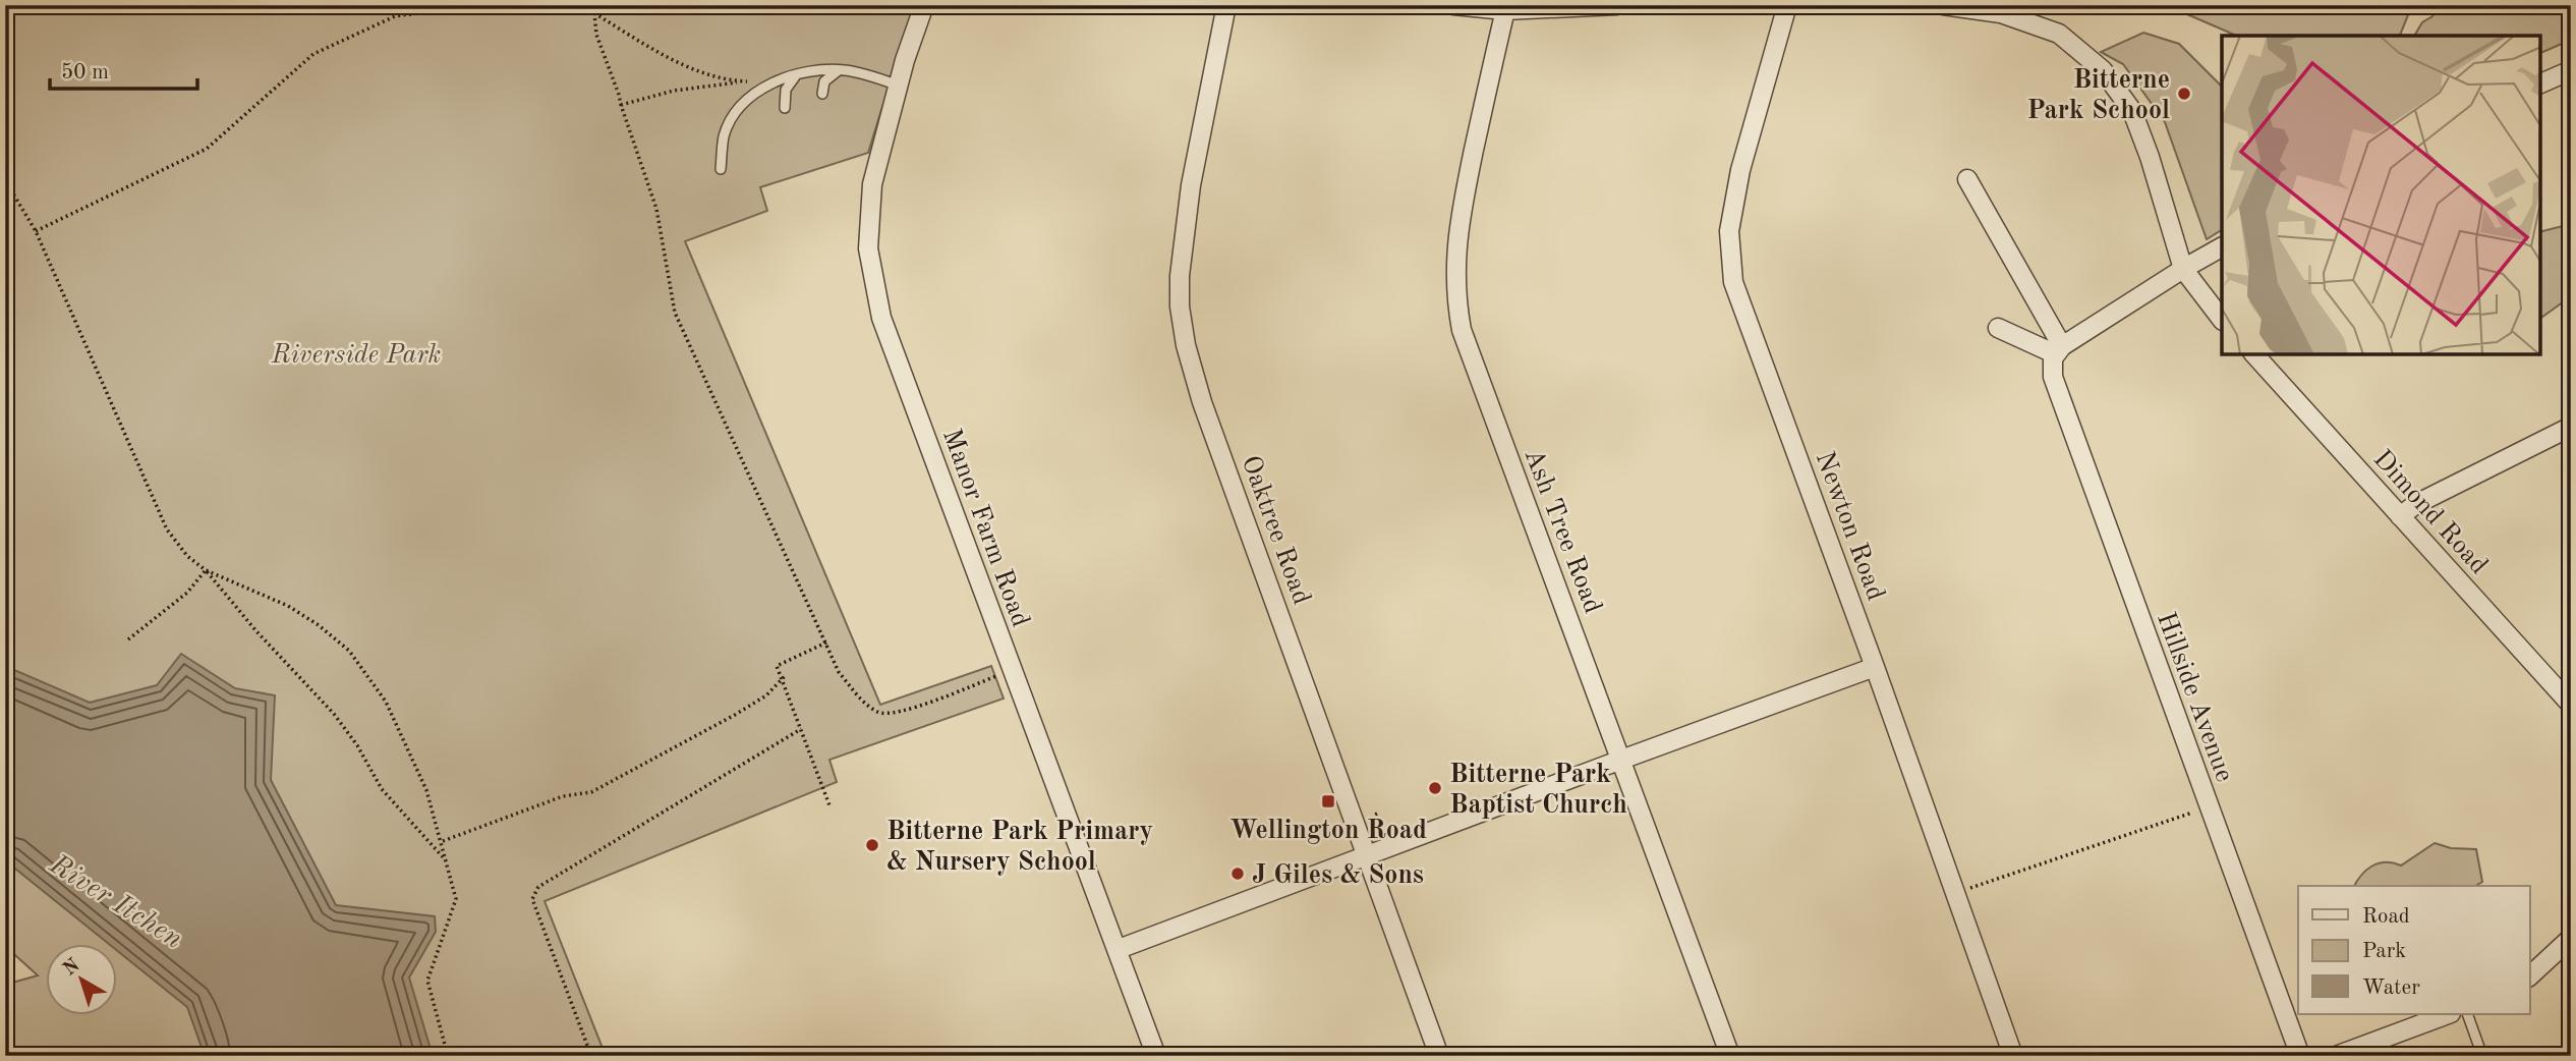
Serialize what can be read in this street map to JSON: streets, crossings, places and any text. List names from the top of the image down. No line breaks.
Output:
{"streets":{"street":["Dimond Road","Newton Road","Manor Farm Road","Oaktree Road","Ash Tree Road","Hillside Avenue"]},"water":["River Itchen"],"parks":["Riverside Park"],"places":{"other":["Bitterne Park School","Bitterne Park Baptist Church","Bitterne Park Primary & Nursery School","J Giles & Sons"],"transit":["Wellington Road"]},"legend":["Road","Park","Water"],"scale_bar":"50 m","north":"top left"}
